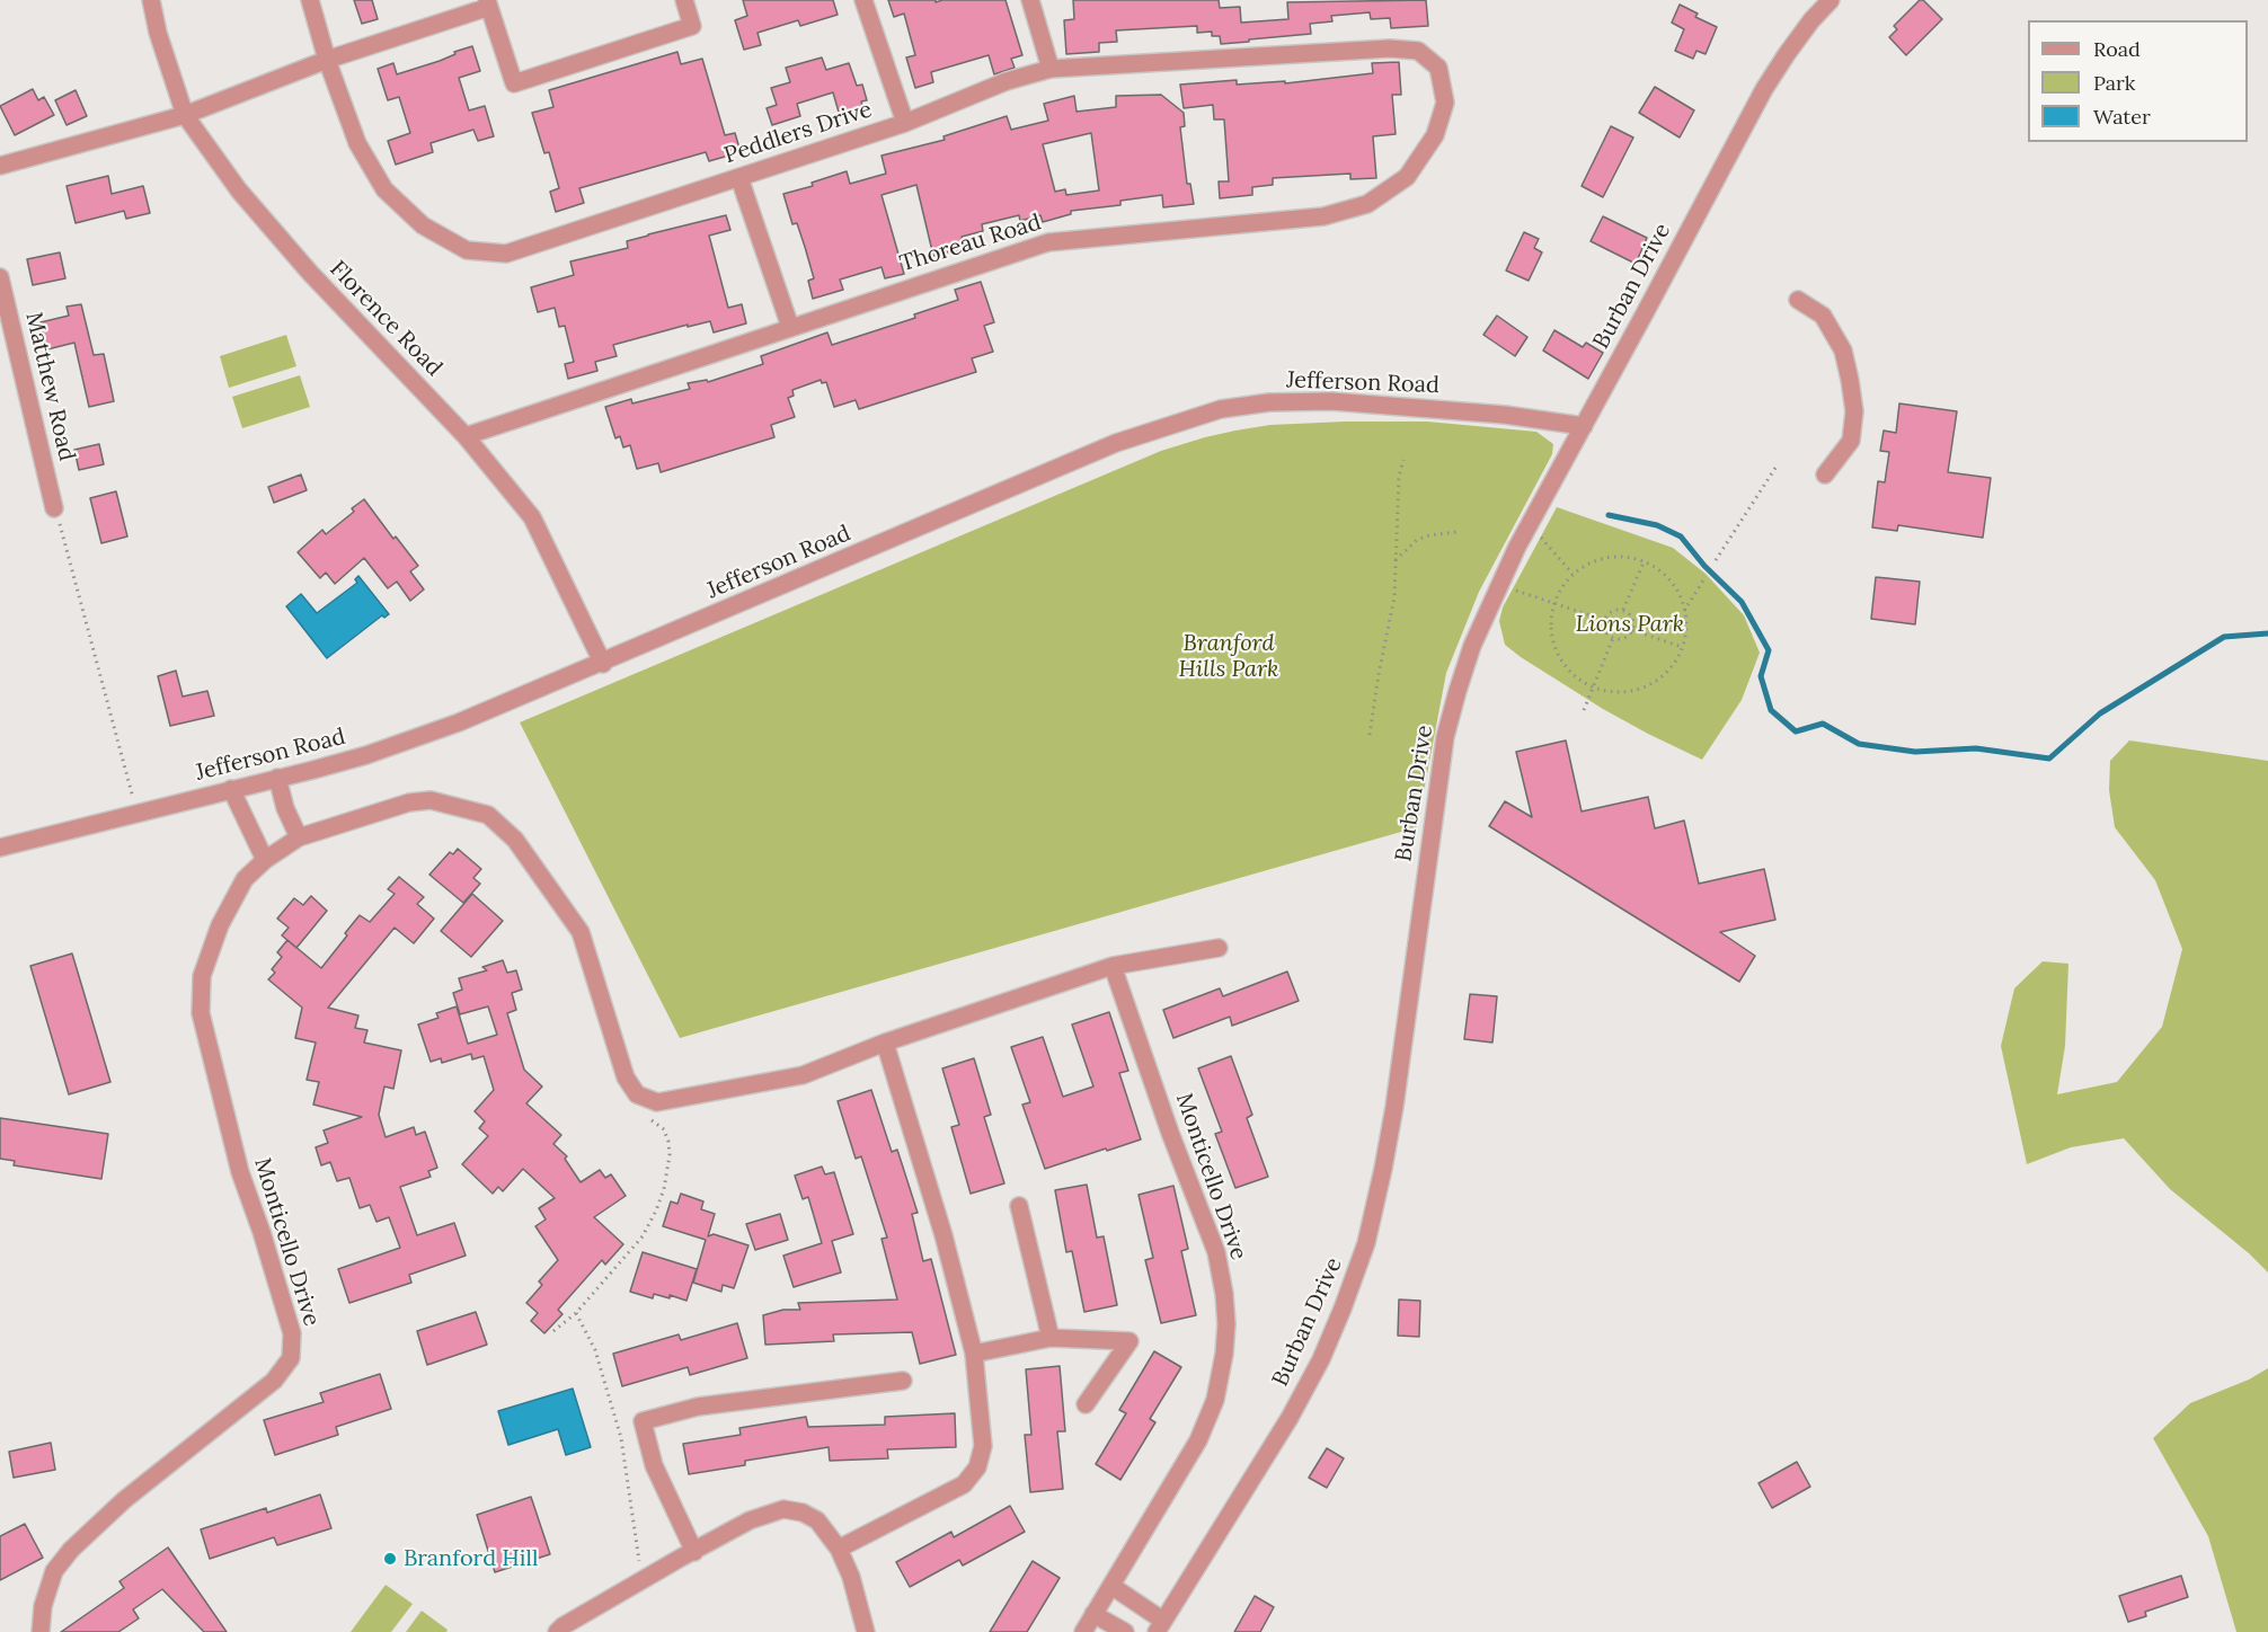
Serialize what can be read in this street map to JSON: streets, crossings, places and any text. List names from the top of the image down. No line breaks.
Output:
{"streets":{"street":["Peddlers Drive","Thoreau Road","Burban Drive","Florence Road","Jefferson Road","Matthew Road","Monticello Drive"]},"crossings":[["Peddlers Drive","Thoreau Road"],["Thoreau Road","Florence Road"],["Burban Drive","Jefferson Road"],["Florence Road","Jefferson Road"]],"parks":["Lions Park","Branford Hills Park"],"places":["Branford Hill"],"legend":["Road","Park","Water"]}
